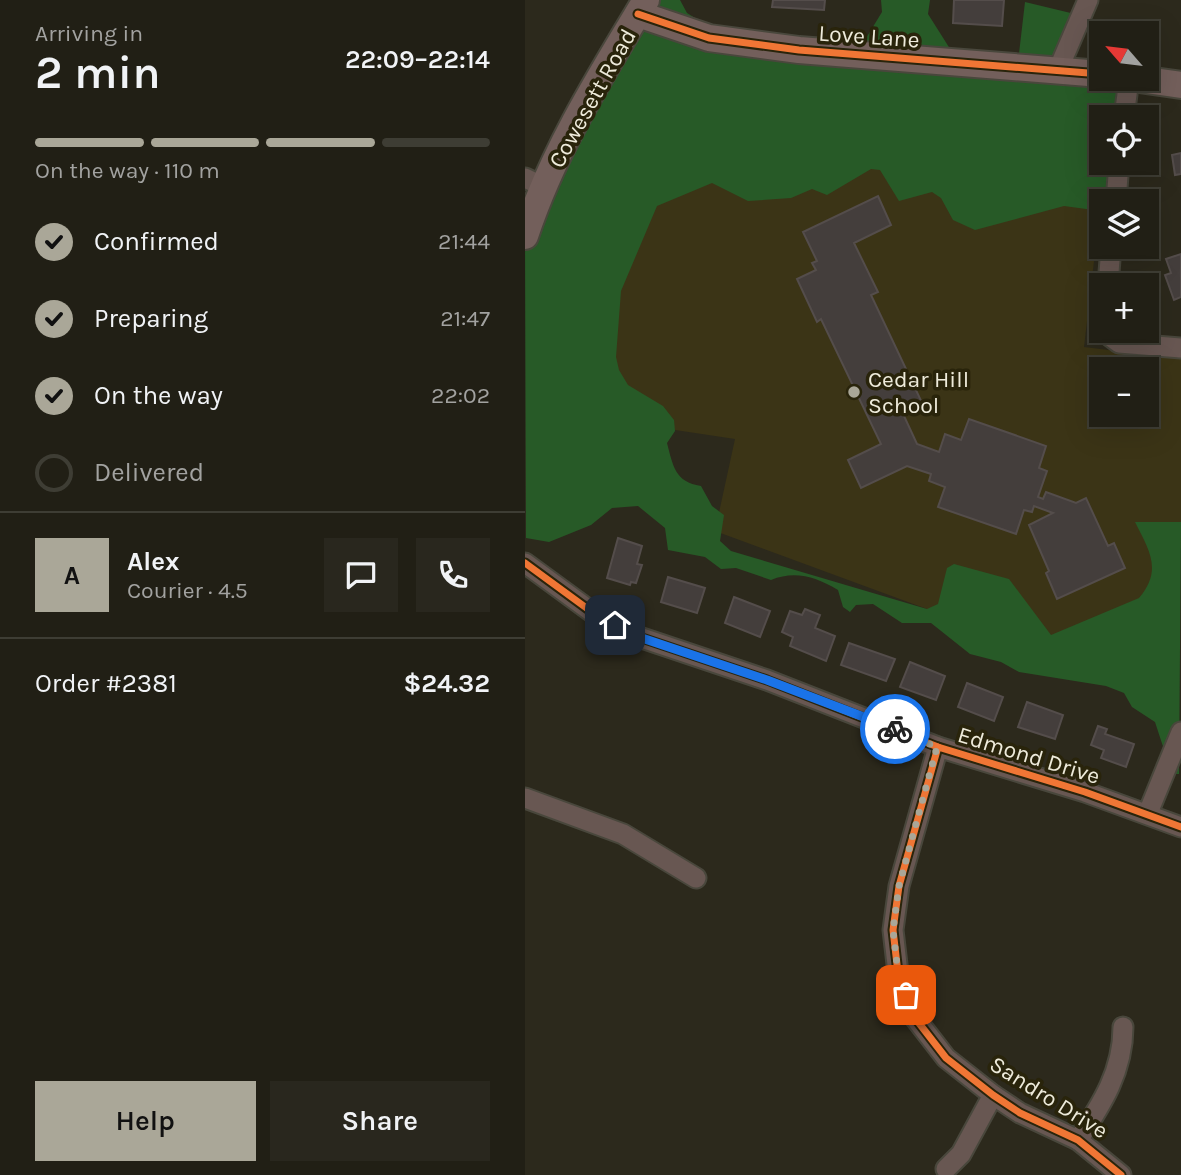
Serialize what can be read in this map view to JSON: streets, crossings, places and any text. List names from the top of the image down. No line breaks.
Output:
{"streets":{"street":["Love Lane","Cowesett Road","Edmond Drive","Sandro Drive"]},"crossings":[["Love Lane","Cowesett Road"],["Edmond Drive","Sandro Drive"]],"places":["Cedar Hill School"],"north":"top left","page":{"heading":["2 min","Arriving in","22:09–22:14"],"panel":["Alex","Courier · 4.5","Order #2381","$24.32"],"map_buttons":["+","−"],"bar":"On the way · 110 m","list":[["Confirmed","21:44"],["Preparing","21:47"],["On the way","22:02"],"Delivered"],"round":"A","buttons":["Help","Share"]}}
